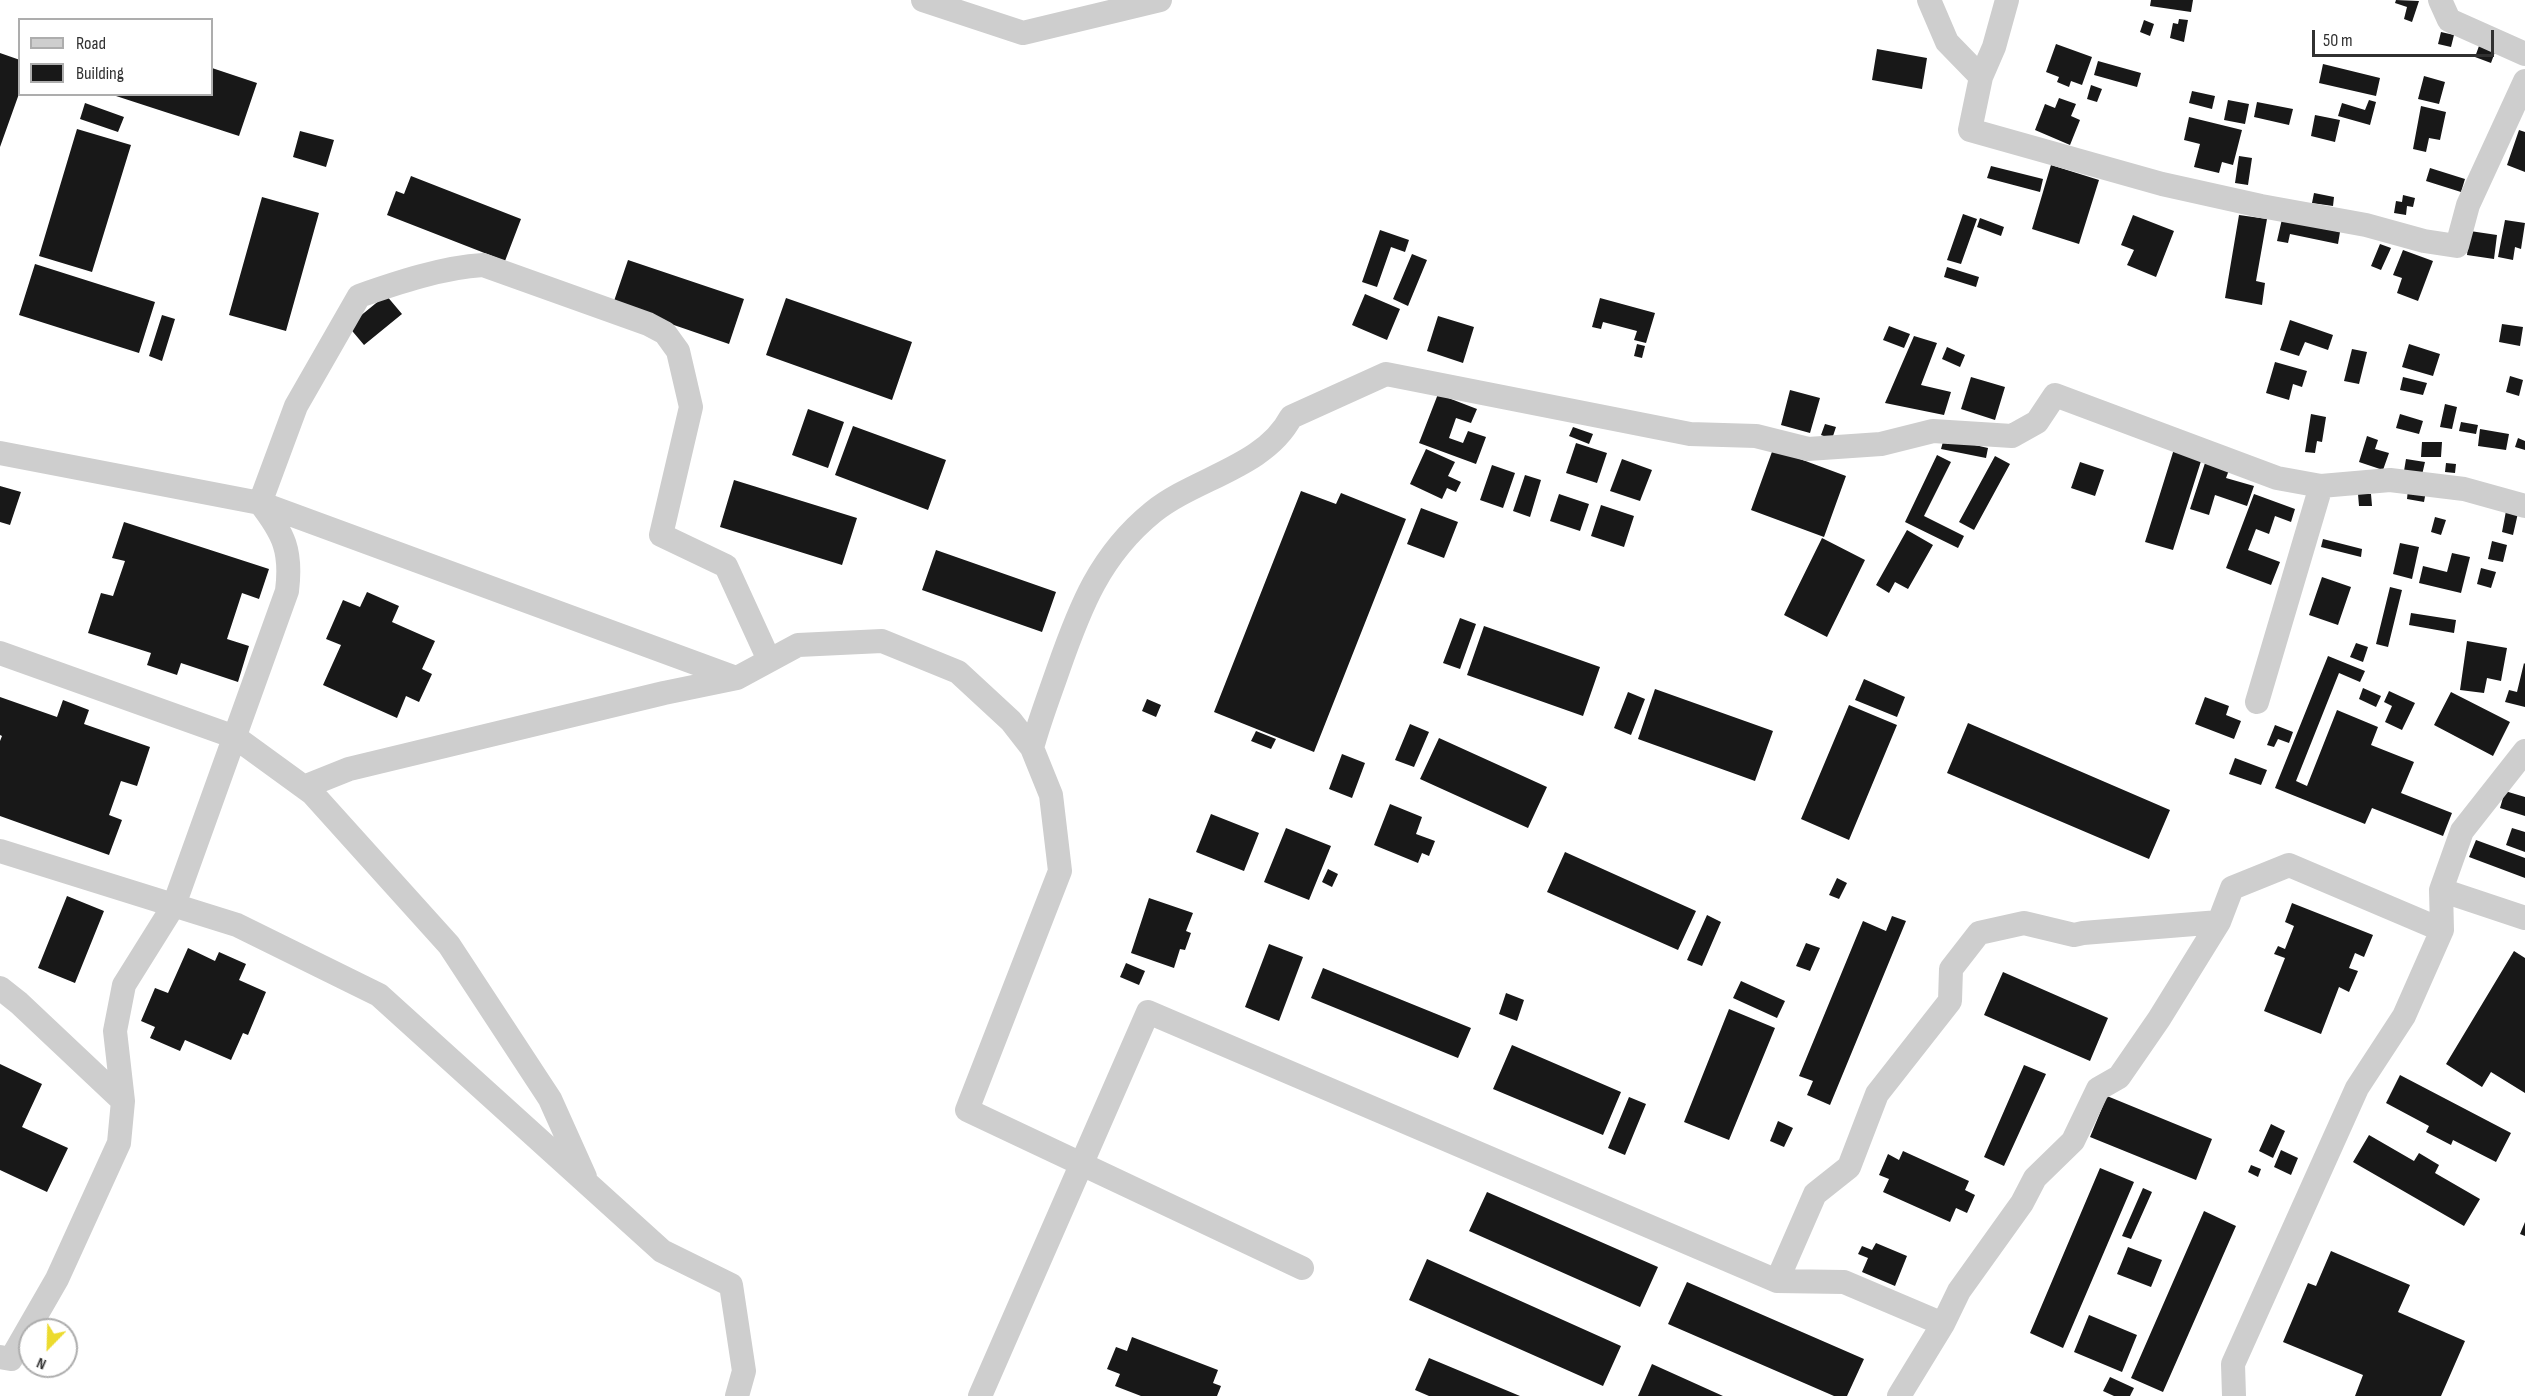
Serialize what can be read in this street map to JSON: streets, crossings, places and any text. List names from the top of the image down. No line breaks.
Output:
{"legend":["Road","Building"],"scale_bar":"50 m","north":"bottom left"}
